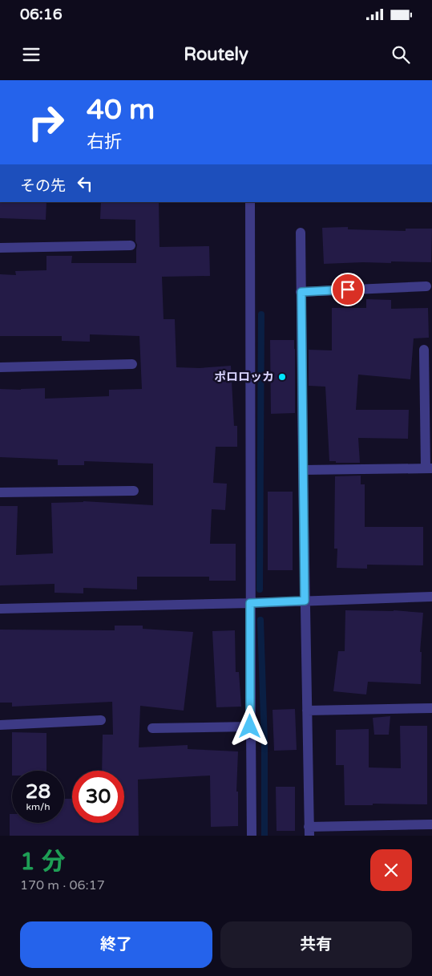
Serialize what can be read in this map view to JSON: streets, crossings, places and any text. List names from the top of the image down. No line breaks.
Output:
{"places":["ポロロッカ"],"page":{"status":"06:16","header":"Routely","turn":["40 m","右折"],"then":"その先","speed":"28 km/h","limit":"30","heading":["1 分","170 m · 06:17"],"buttons":["終了","共有"]}}
